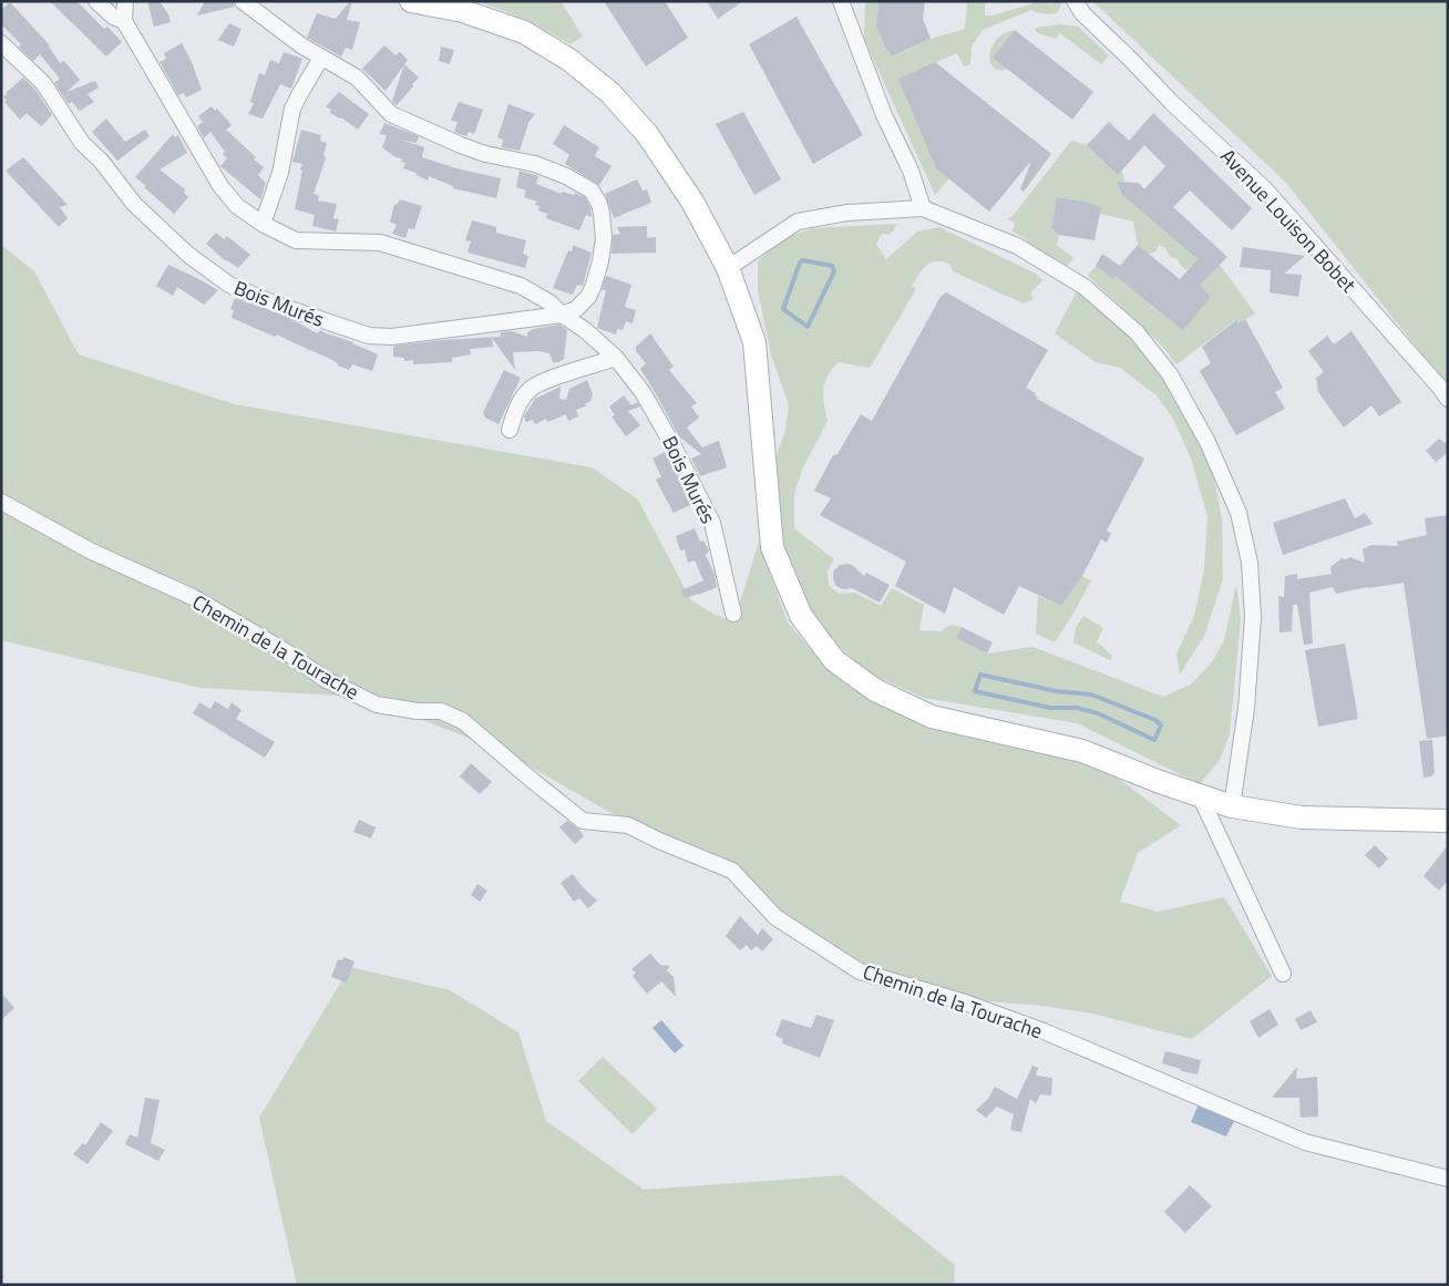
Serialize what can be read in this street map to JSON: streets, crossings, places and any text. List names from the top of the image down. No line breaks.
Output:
{"streets":{"street":["Avenue Louison Bobet","Bois Murés","Chemin de la Tourache"]}}
